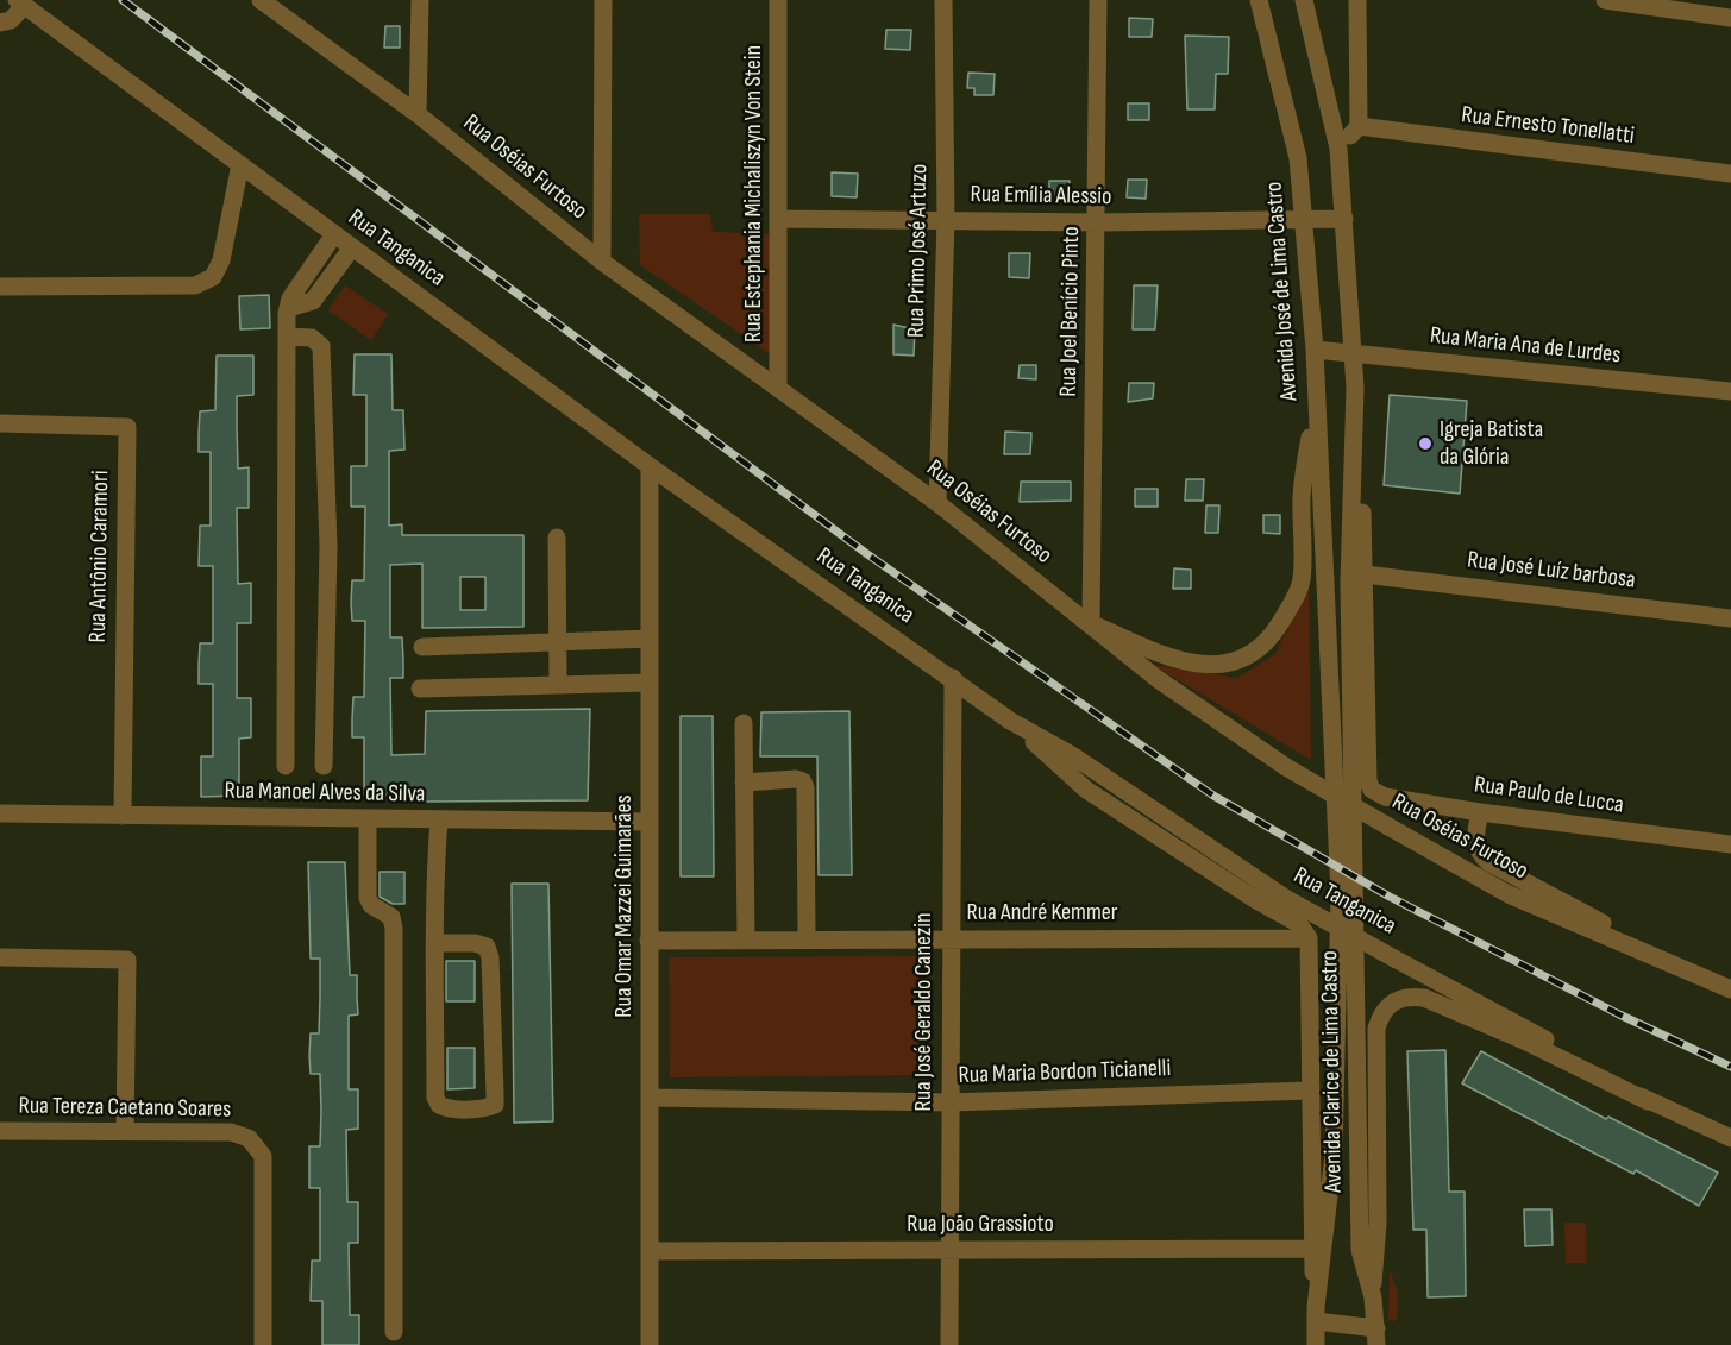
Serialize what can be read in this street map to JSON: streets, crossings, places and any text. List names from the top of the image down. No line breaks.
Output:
{"streets":{"street":["Rua Ernesto Tonellatti","Rua Oséias Furtoso","Rua Estephania Michaliszyn Von Stein","Rua Emília Alessio","Rua Tanganica","Rua Primo José Artuzo","Avenida José de Lima Castro","Rua Joel Benício Pinto","Rua Maria Ana de Lurdes","Rua Antônio Caramori","Rua José Luíz barbosa","Rua Manoel Alves da Silva","Rua Paulo de Lucca","Rua Omar Mazzei Guimarães","Rua André Kemmer","Rua José Geraldo Canezin","Avenida Clarice de Lima Castro","Rua Maria Bordon Ticianelli","Rua Tereza Caetano Soares","Rua João Grassioto"]},"crossings":[["Rua Oséias Furtoso","Rua Estephania Michaliszyn Von Stein"],["Rua Oséias Furtoso","Rua Primo José Artuzo"],["Rua Oséias Furtoso","Rua Joel Benício Pinto"],["Rua Estephania Michaliszyn Von Stein","Rua Emília Alessio"],["Rua Emília Alessio","Rua Primo José Artuzo"],["Rua Emília Alessio","Avenida José de Lima Castro"],["Rua Emília Alessio","Rua Joel Benício Pinto"],["Rua Tanganica","Rua Omar Mazzei Guimarães"],["Rua Tanganica","Rua José Geraldo Canezin"],["Avenida José de Lima Castro","Rua Maria Ana de Lurdes"],["Avenida José de Lima Castro","Avenida Clarice de Lima Castro"],["Rua Antônio Caramori","Rua Manoel Alves da Silva"],["Rua José Luíz barbosa","Rua Paulo de Lucca"],["Rua José Luíz barbosa","Avenida Clarice de Lima Castro"],["Rua Manoel Alves da Silva","Rua Omar Mazzei Guimarães"],["Rua Paulo de Lucca","Avenida Clarice de Lima Castro"],["Rua Omar Mazzei Guimarães","Rua André Kemmer"],["Rua Omar Mazzei Guimarães","Rua Maria Bordon Ticianelli"],["Rua Omar Mazzei Guimarães","Rua João Grassioto"],["Rua André Kemmer","Rua José Geraldo Canezin"],["Rua José Geraldo Canezin","Rua Maria Bordon Ticianelli"],["Rua José Geraldo Canezin","Rua João Grassioto"]],"places":["Igreja Batista da Glória"]}
